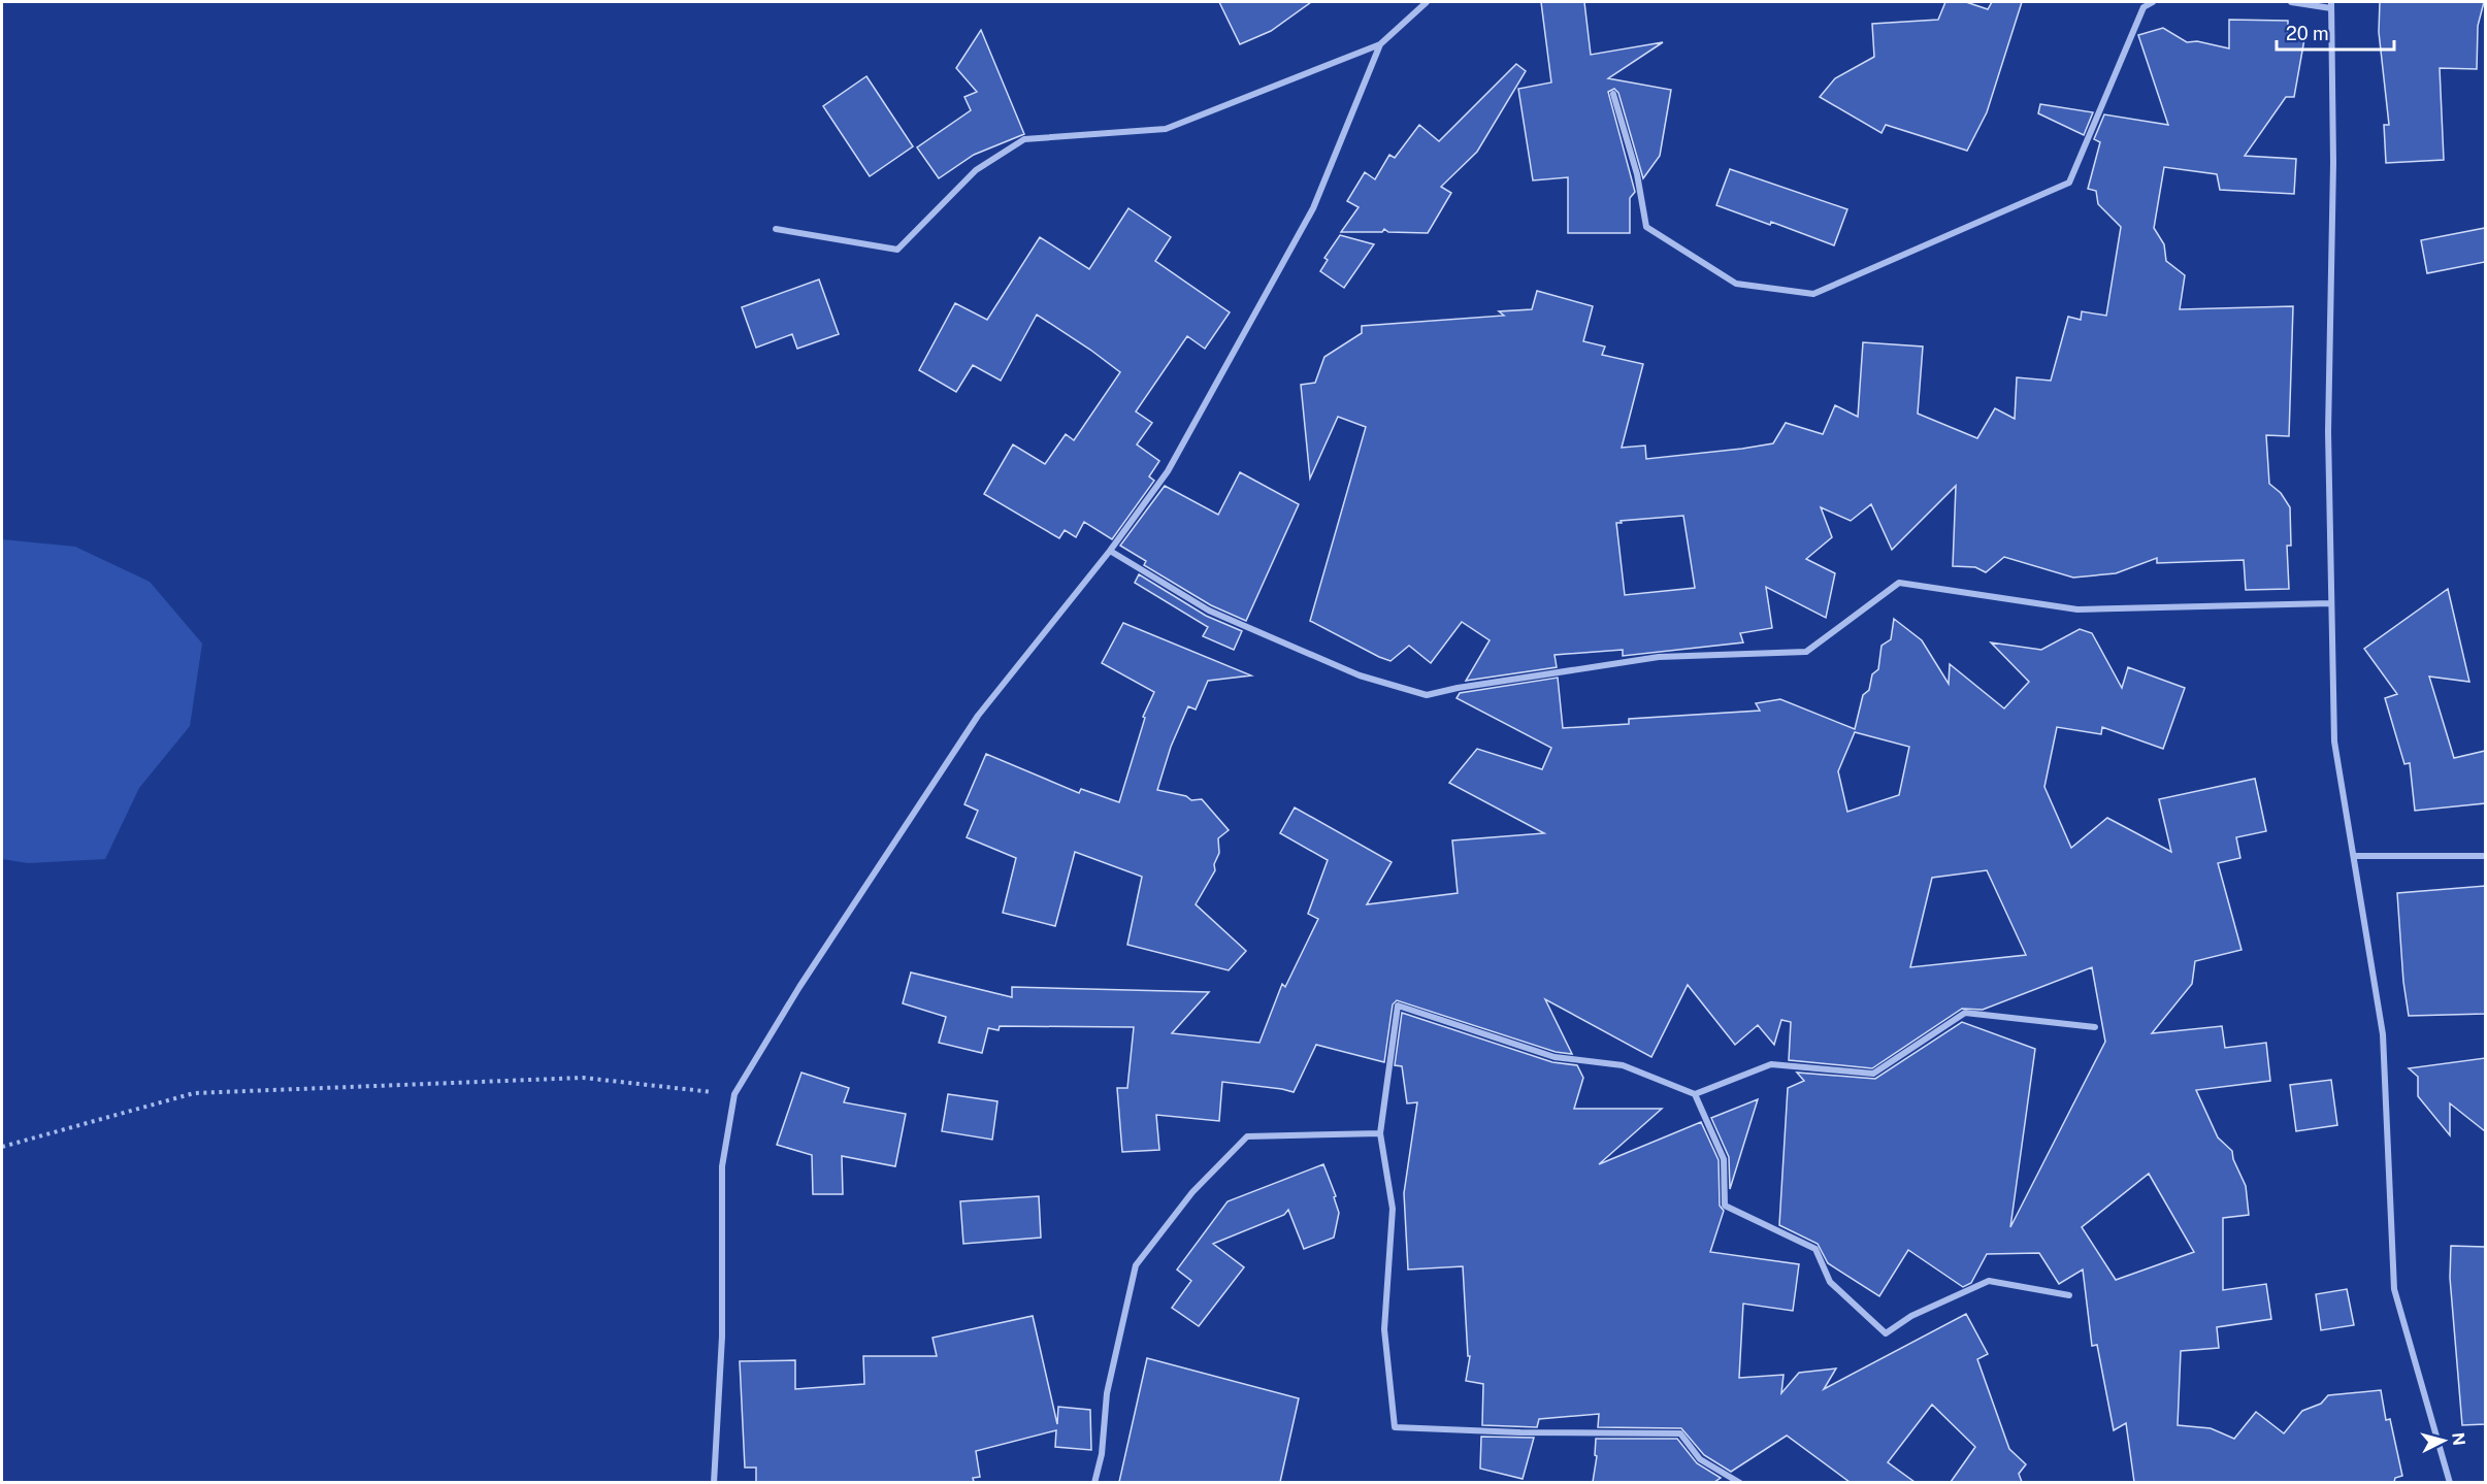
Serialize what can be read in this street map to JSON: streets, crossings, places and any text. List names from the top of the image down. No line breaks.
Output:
{"scale_bar":"20 m","north":"right"}
